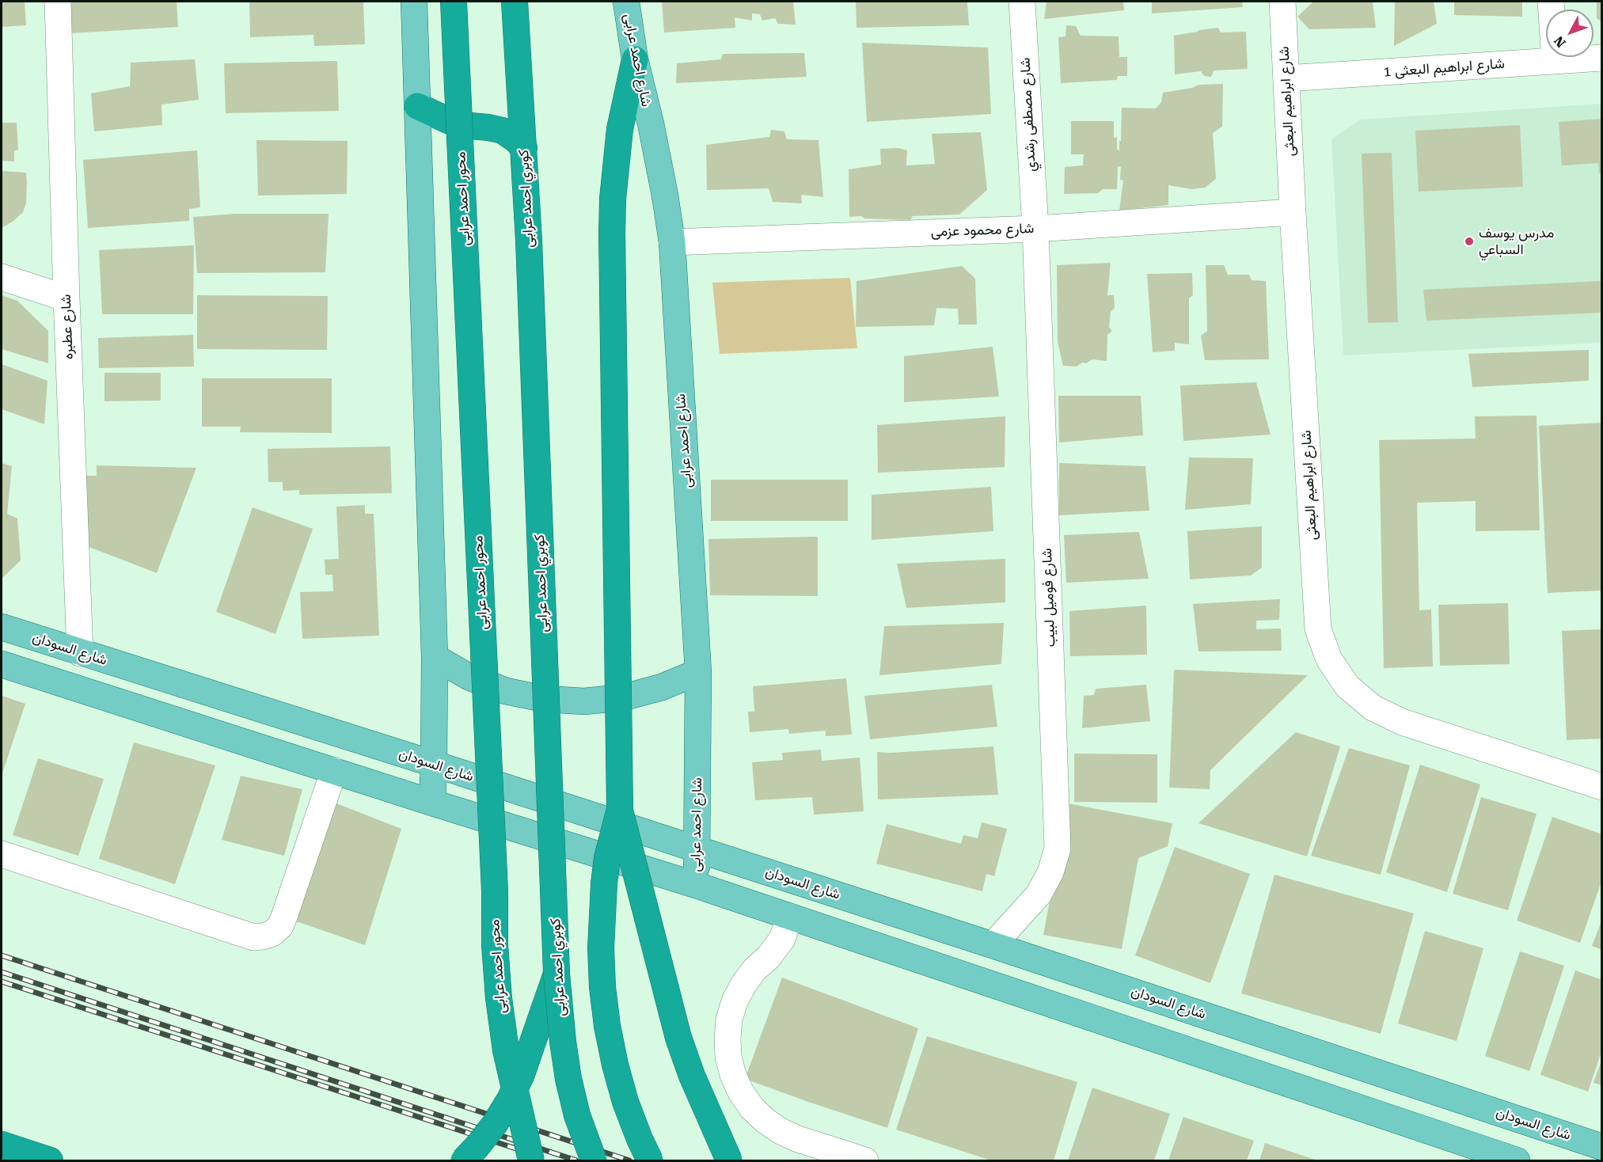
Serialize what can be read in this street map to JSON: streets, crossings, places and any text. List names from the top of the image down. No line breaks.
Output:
{"streets":{"highway":["محور احمد عرابى","كوبري احمد عرابى"],"main road":["شارع احمد عرابى","شارع السودان"],"street":["شارع ابراهيم البعثى 1","شارع ابراهيم البعثى","شارع مصطفى رشدي","شارع محمود عزمى","شارع عطبره","شارع فوميل لبيب"]},"crossings":[["شارع احمد عرابى","شارع محمود عزمى"],["شارع احمد عرابى","شارع السودان"],["شارع ابراهيم البعثى 1","شارع ابراهيم البعثى"],["شارع ابراهيم البعثى","شارع محمود عزمى"],["شارع مصطفى رشدي","شارع محمود عزمى"],["شارع مصطفى رشدي","شارع فوميل لبيب"],["شارع محمود عزمى","شارع فوميل لبيب"],["شارع عطبره","شارع السودان"],["شارع فوميل لبيب","شارع السودان"]],"places":["مدرس يوسف السباعي"],"north":"bottom left"}
